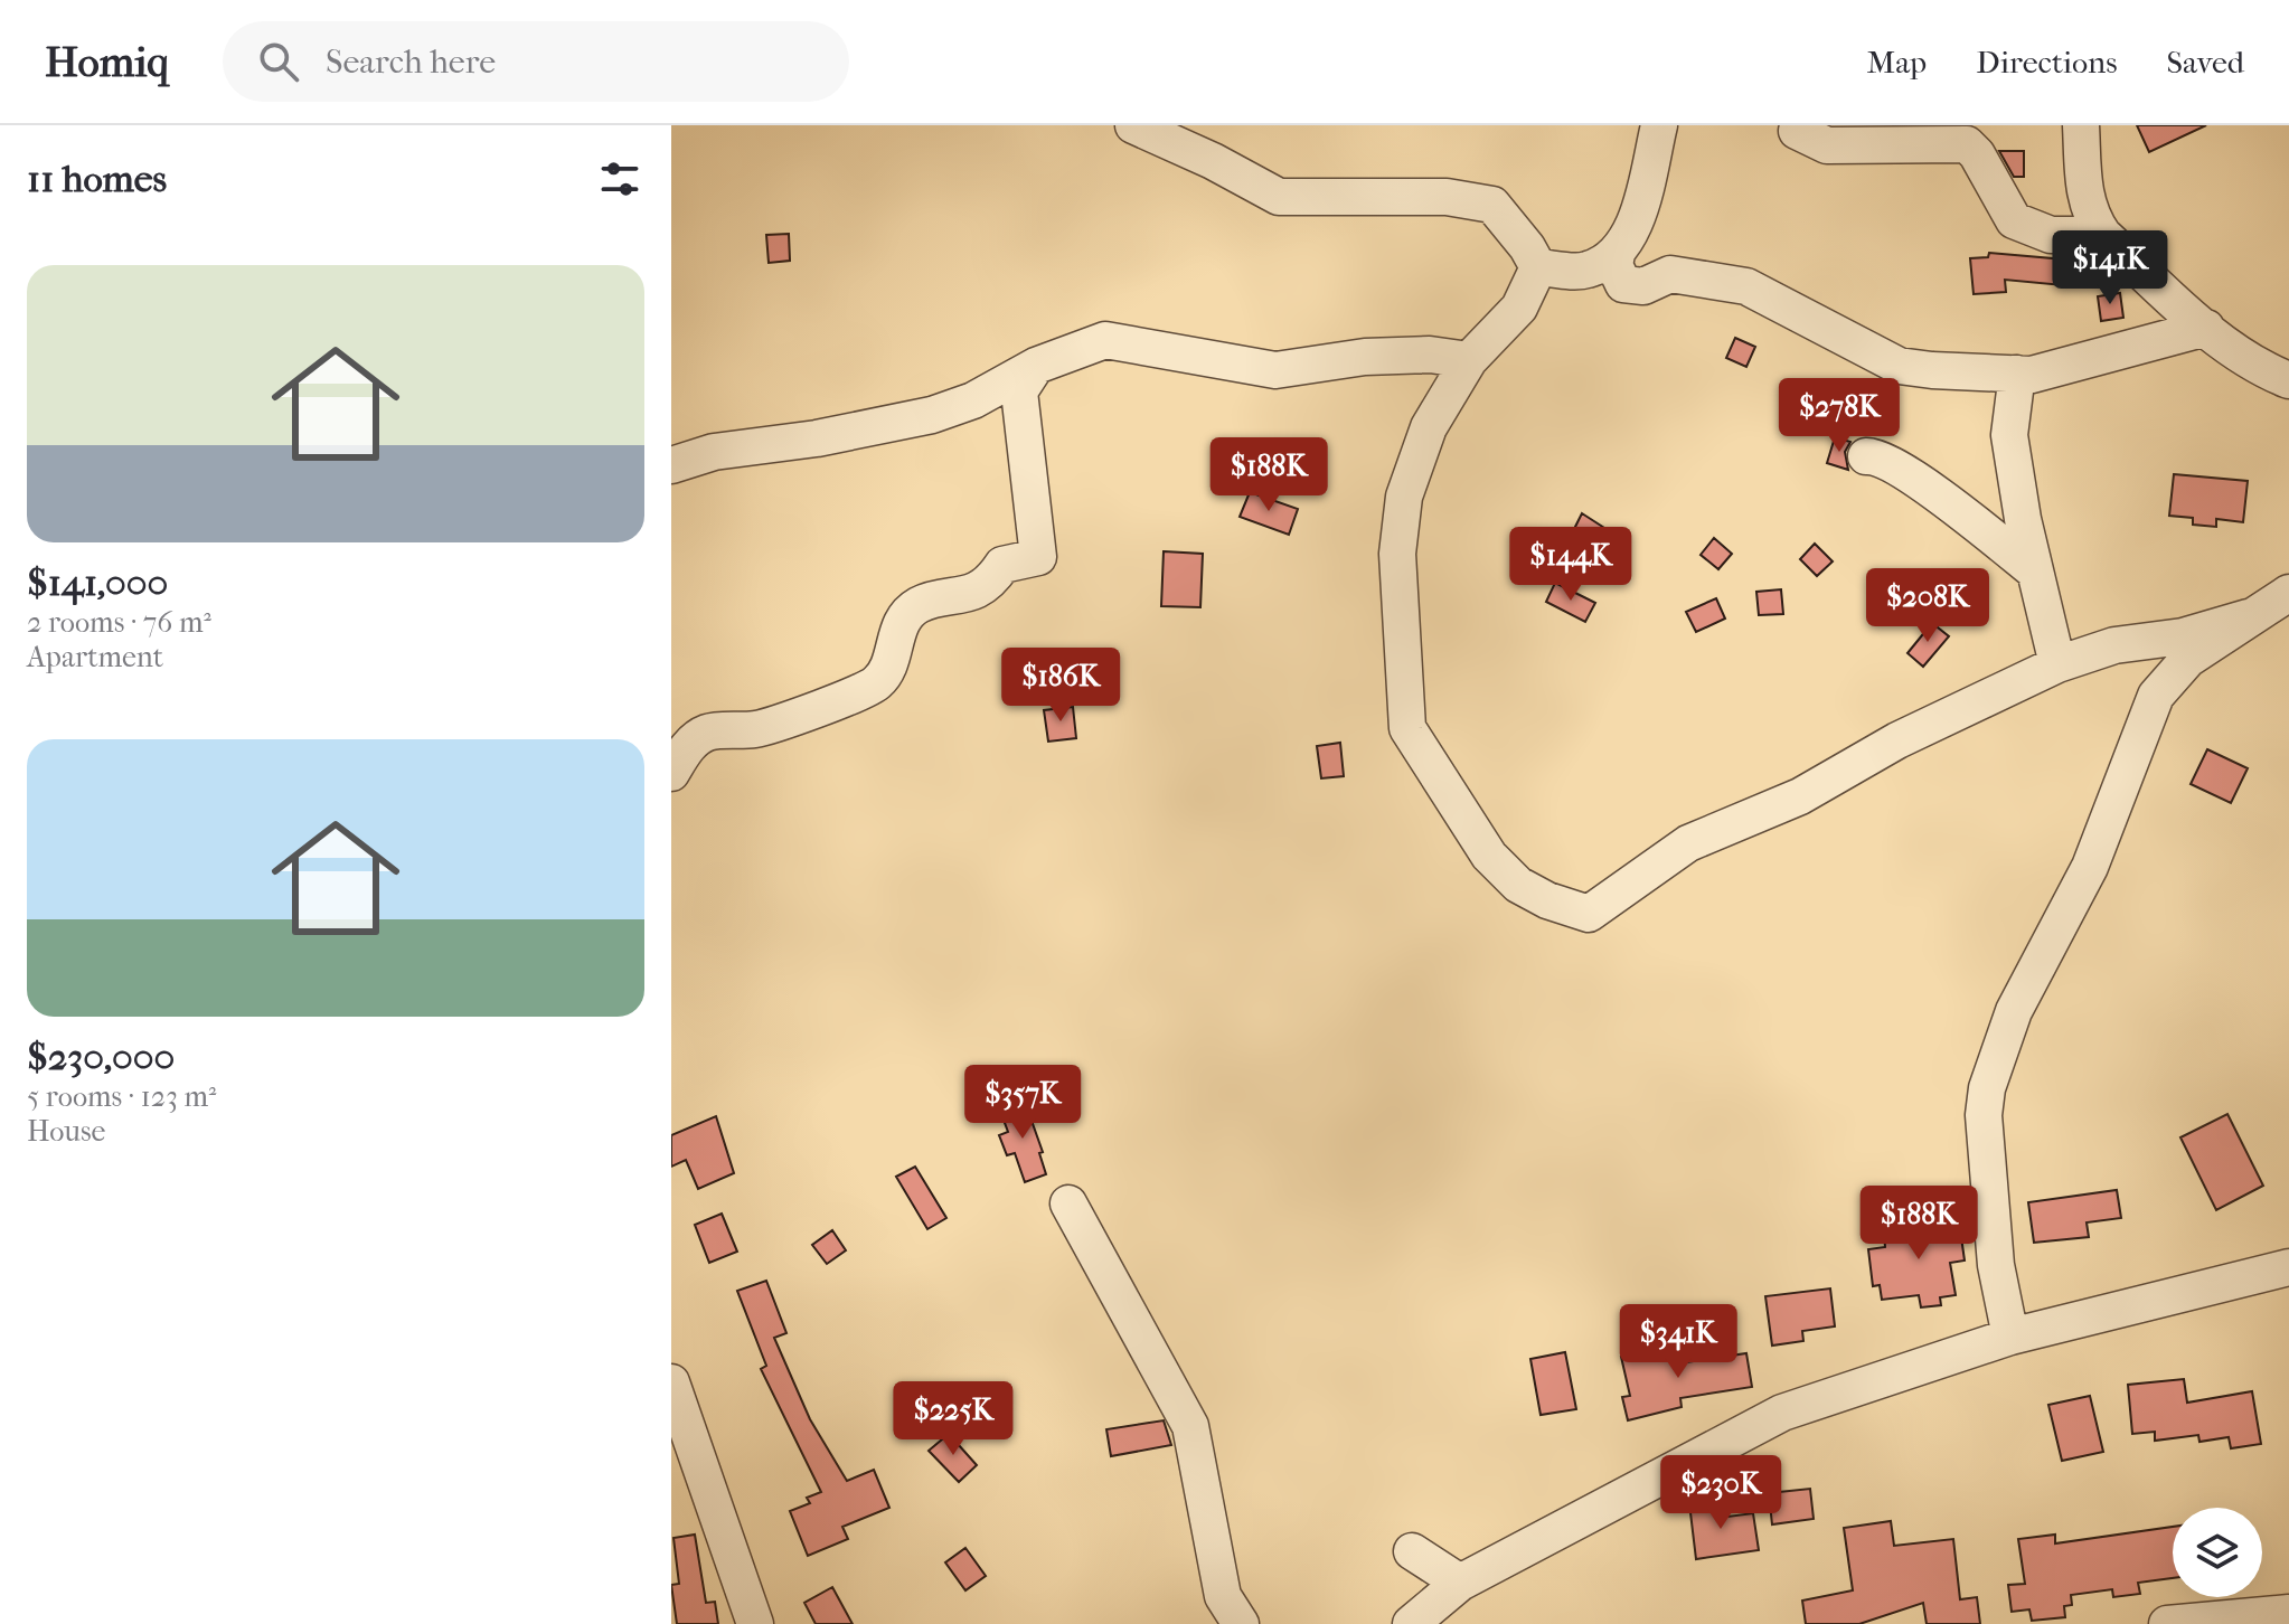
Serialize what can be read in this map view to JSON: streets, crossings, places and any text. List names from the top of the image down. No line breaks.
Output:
{"page":{"header":"Homiq","search":"Search here","nav":["Map","Directions","Saved"],"heading":"11 homes","price":["$141K","$278K","$188K","$144K","$208K","$186K","$357K","$188K","$341K","$225K","$230K"],"list":[{"name":"$141,000","note":"2 rooms · 76 m² · Apartment"},{"name":"$230,000","note":"5 rooms · 123 m² · House"}]}}
